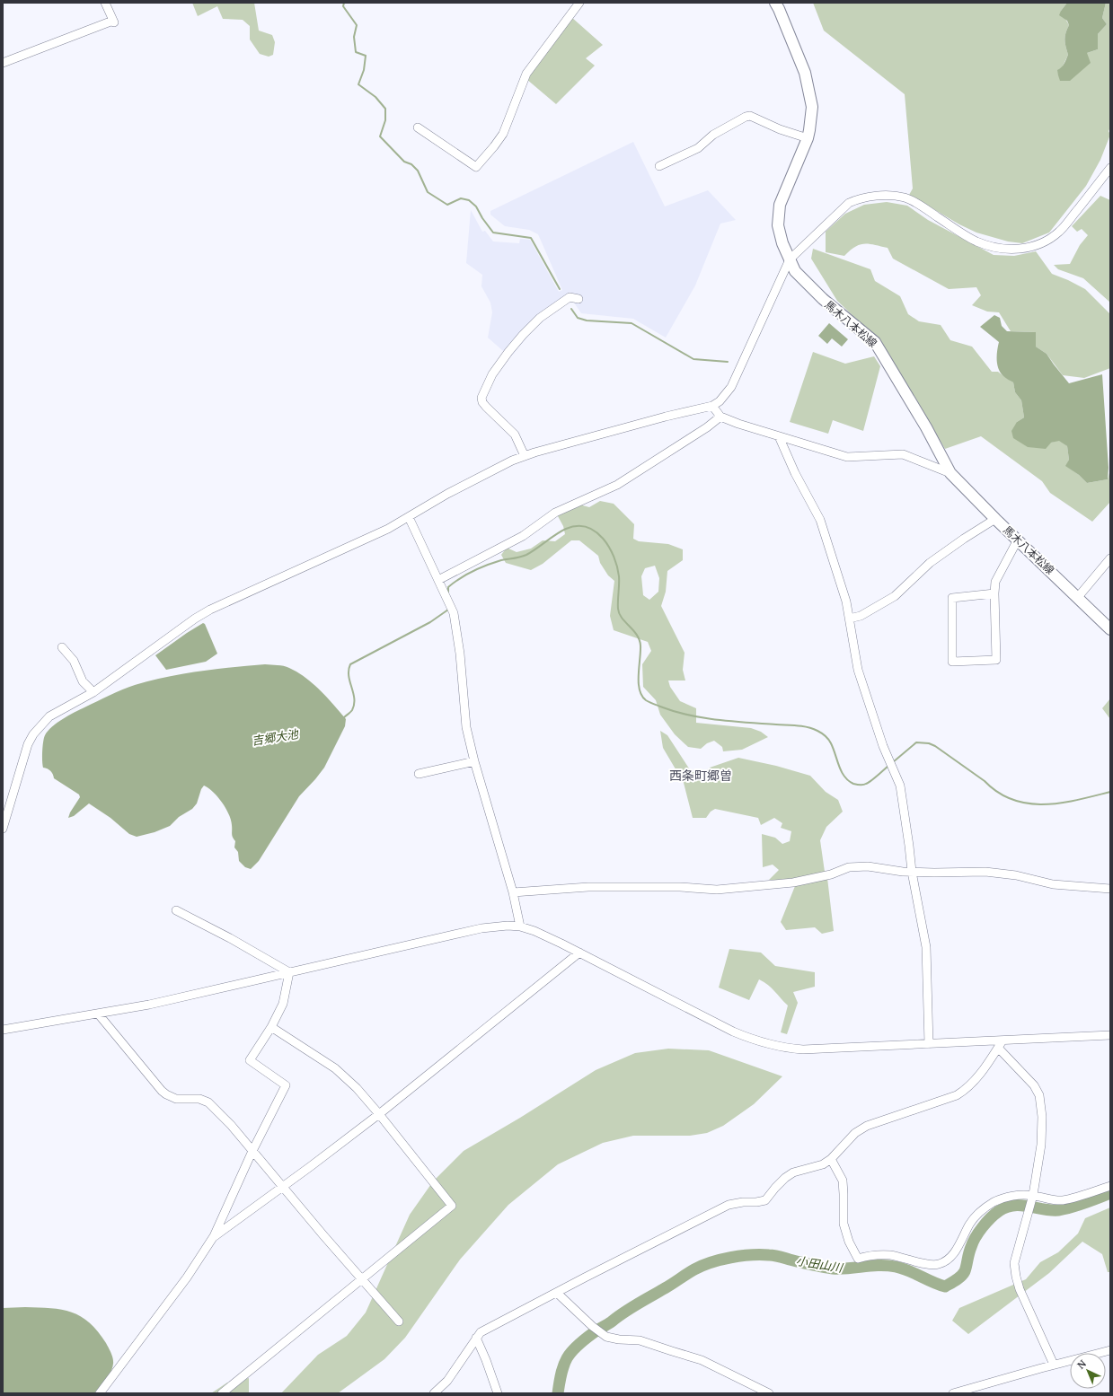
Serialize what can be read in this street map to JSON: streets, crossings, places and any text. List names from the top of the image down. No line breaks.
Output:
{"streets":{"main road":["馬木八本松線"]},"districts":["西条町郷曽"],"water":["吉郷大池","小田山川"],"north":"top left"}
